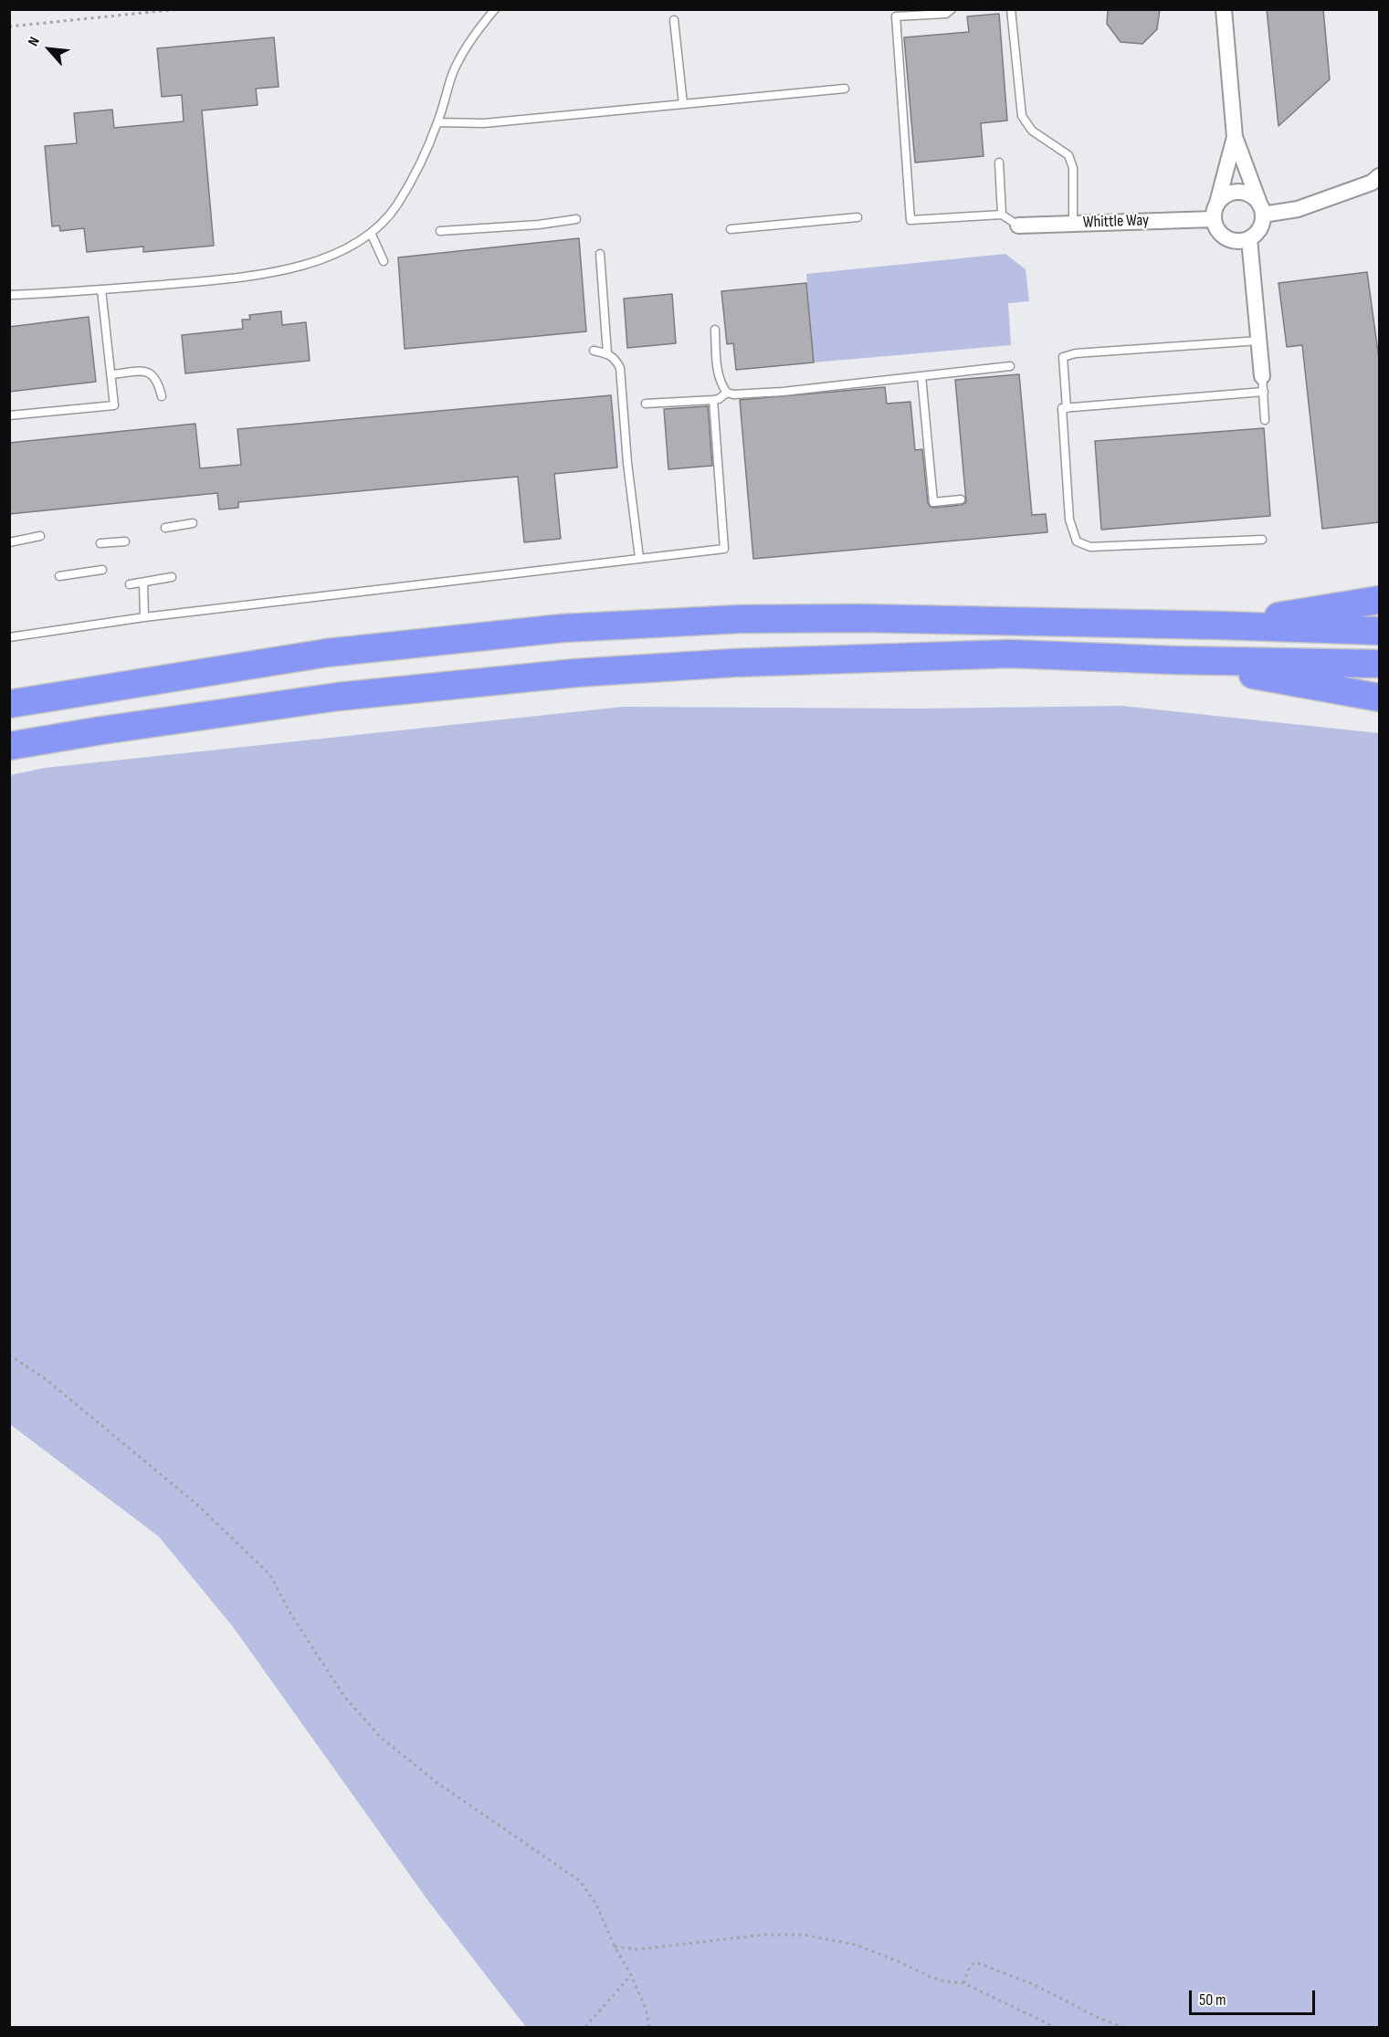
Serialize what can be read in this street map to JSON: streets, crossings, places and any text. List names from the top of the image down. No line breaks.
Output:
{"streets":{"street":["Whittle Way"]},"scale_bar":"50 m","north":"top left"}
